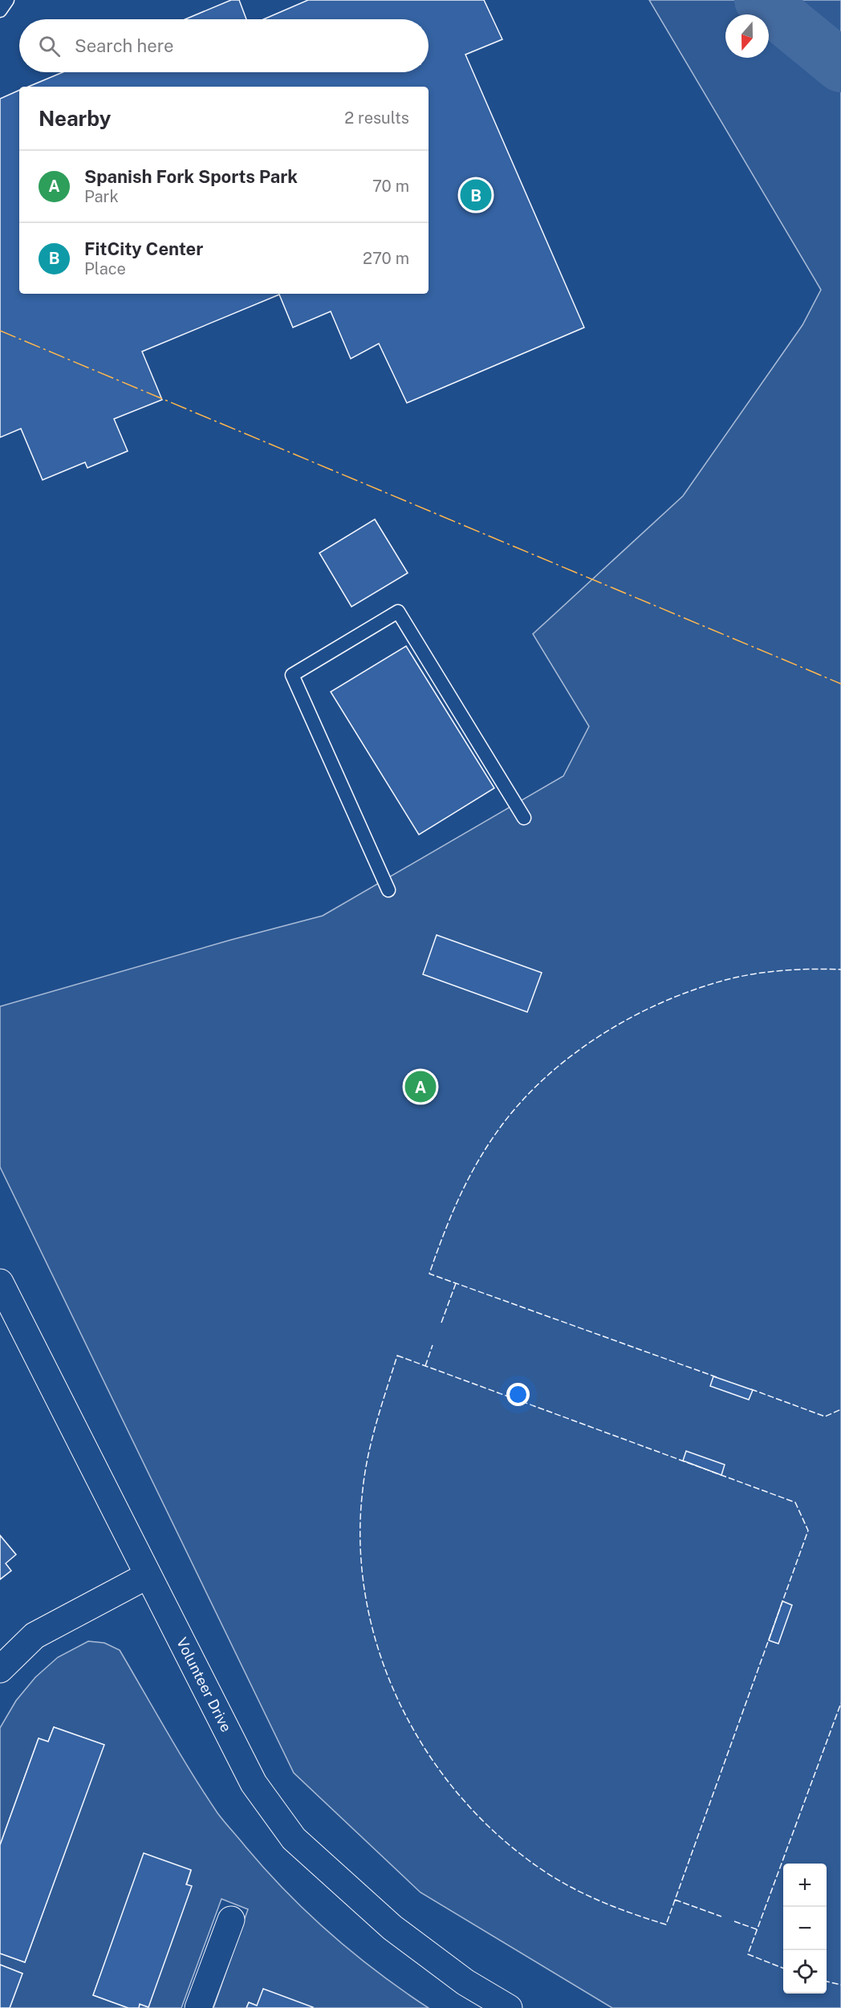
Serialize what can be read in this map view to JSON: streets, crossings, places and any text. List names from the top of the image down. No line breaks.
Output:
{"streets":{"street":["Volunteer Drive"]},"north":"bottom","page":{"search":"Search here","heading":["Nearby","2 results"],"list":[{"mark":"A","name":"Spanish Fork Sports Park","note":"Park","value":"70 m"},{"mark":"B","name":"FitCity Center","note":"Place","value":"270 m"}],"pins":["B","A"],"map_buttons":["+","−"]}}
